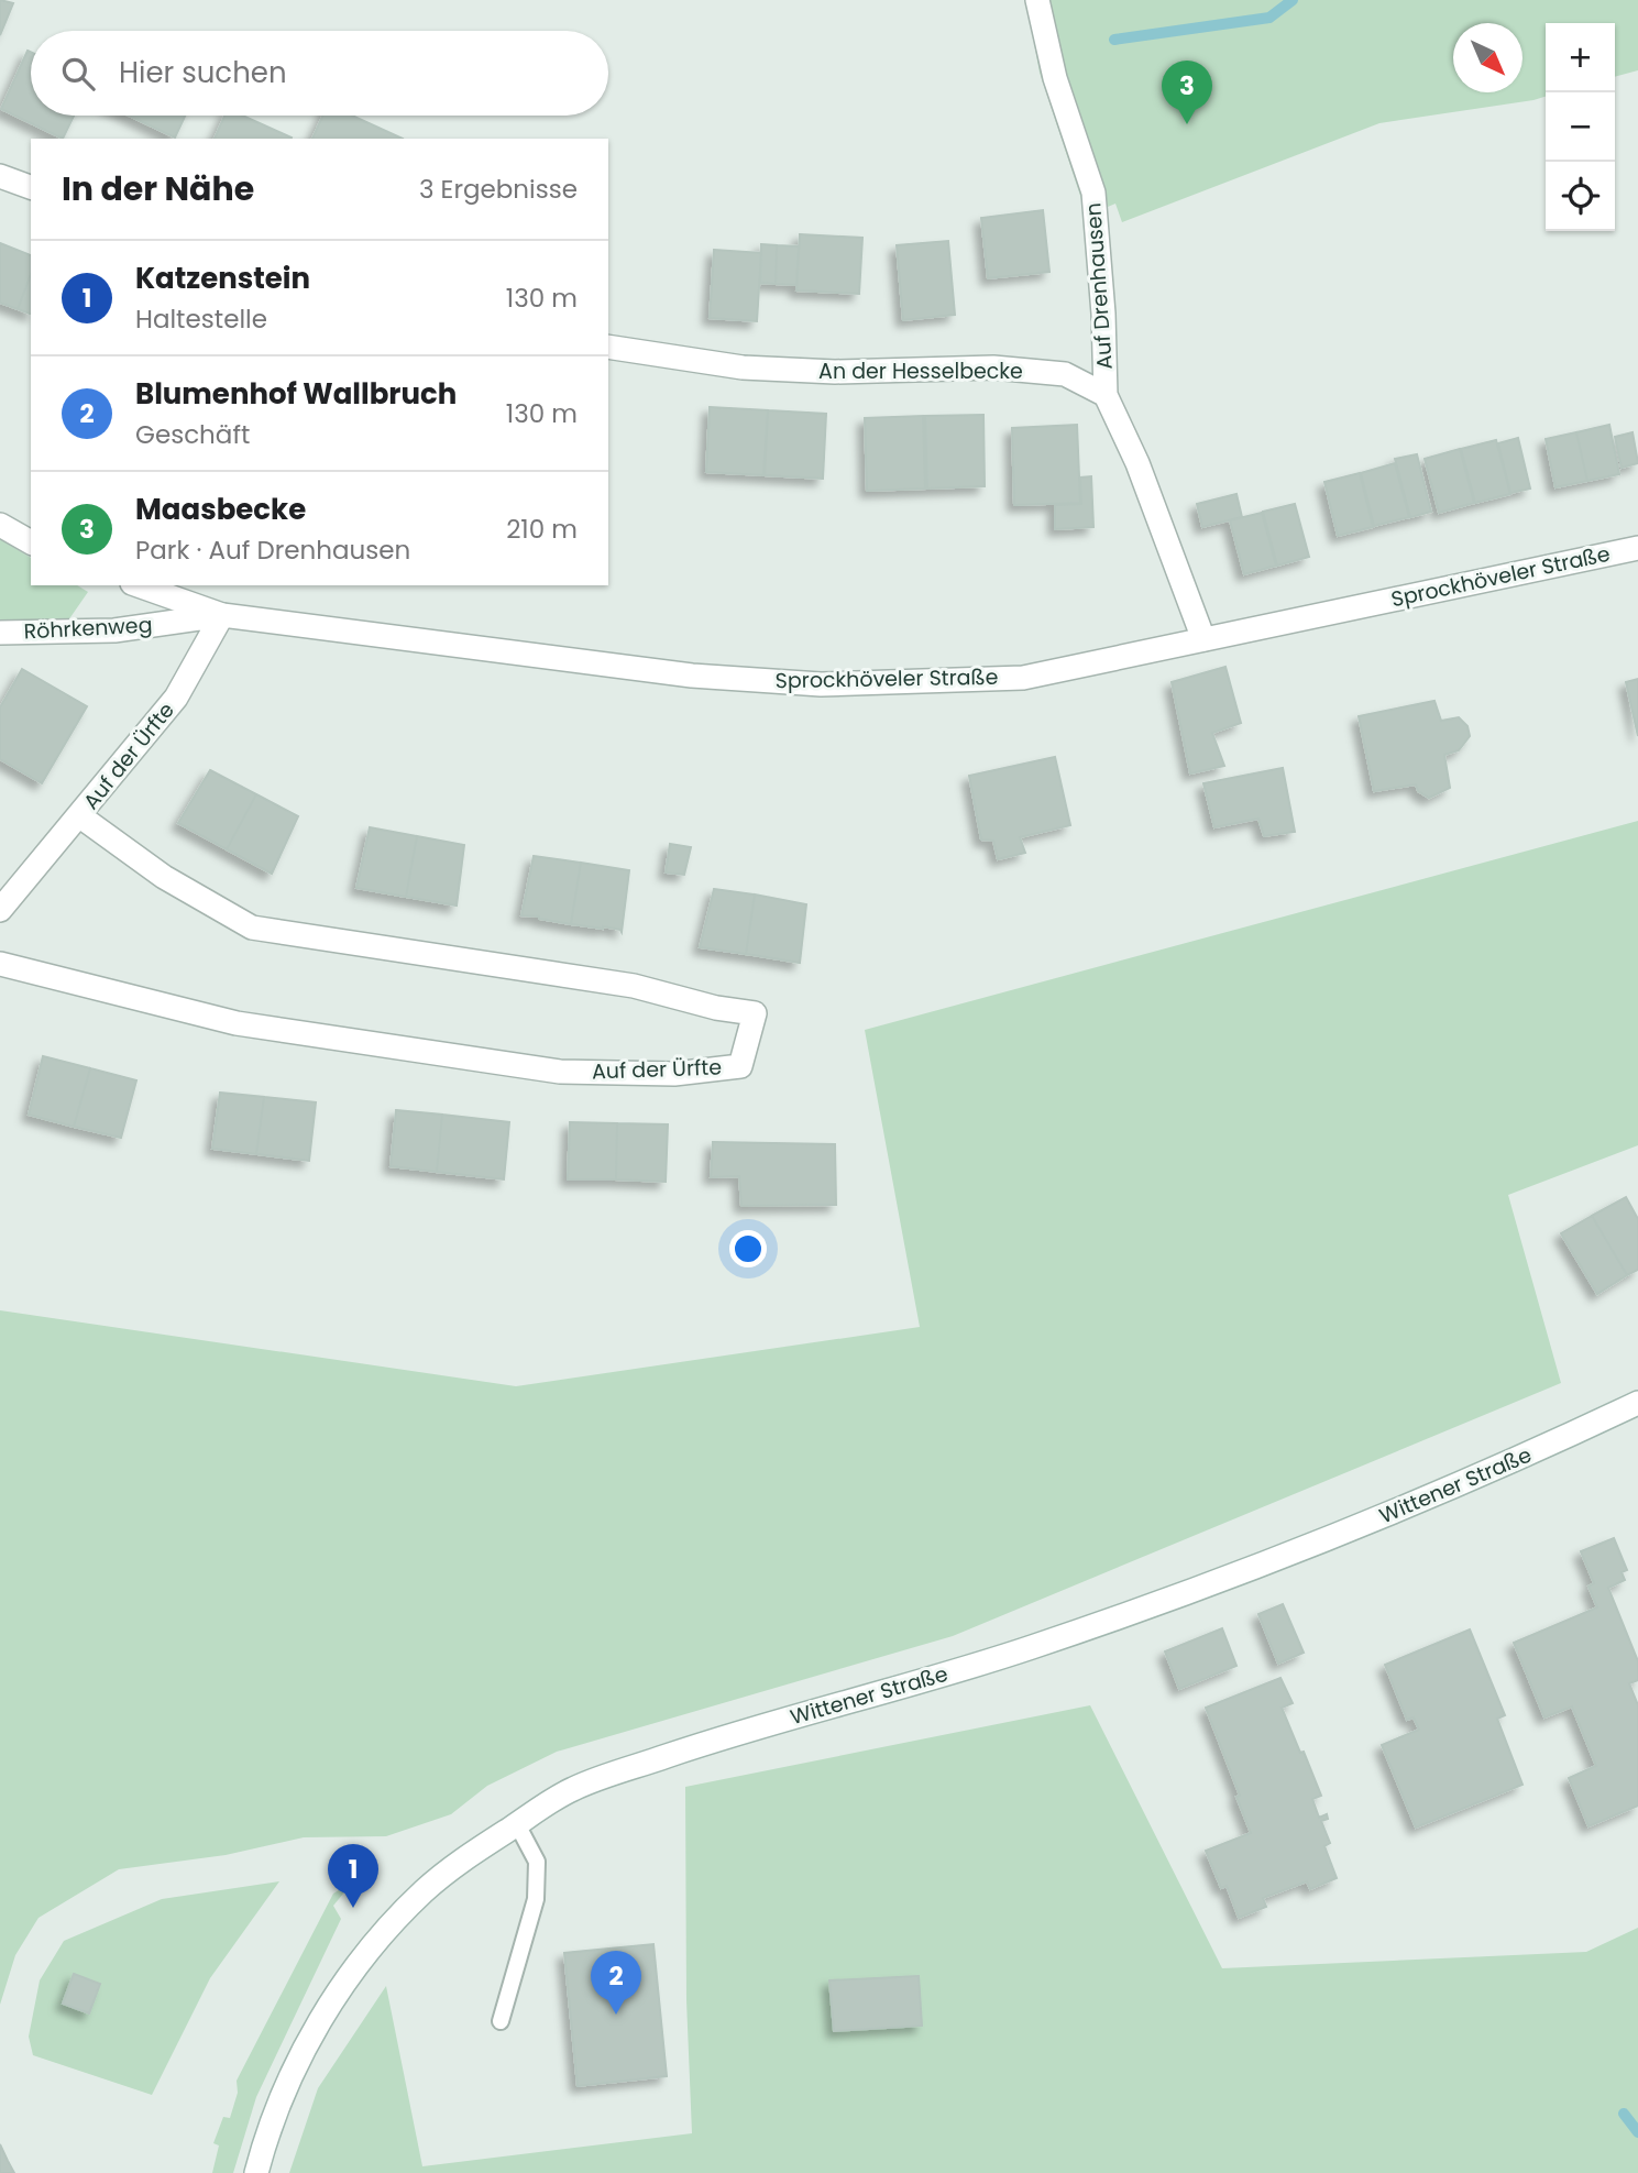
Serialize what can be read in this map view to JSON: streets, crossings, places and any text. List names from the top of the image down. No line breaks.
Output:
{"streets":{"street":["Auf Drenhausen","An der Hesselbecke","Sprockhöveler Straße","Röhrkenweg","Auf der Ürfte","Wittener Straße"]},"crossings":[["Auf Drenhausen","An der Hesselbecke"],["Sprockhöveler Straße","Röhrkenweg"],["Sprockhöveler Straße","Auf der Ürfte"],["Röhrkenweg","Auf der Ürfte"]],"north":"bottom right","page":{"map_buttons":["+","−"],"search":"Hier suchen","pins":["3","1","2"],"heading":["In der Nähe","3 Ergebnisse"],"list":[{"mark":"1","name":"Katzenstein","note":"Haltestelle","value":"130 m"},{"mark":"2","name":"Blumenhof Wallbruch","note":"Geschäft","value":"130 m"},{"mark":"3","name":"Maasbecke","note":"Park · Auf Drenhausen","value":"210 m"}]}}
